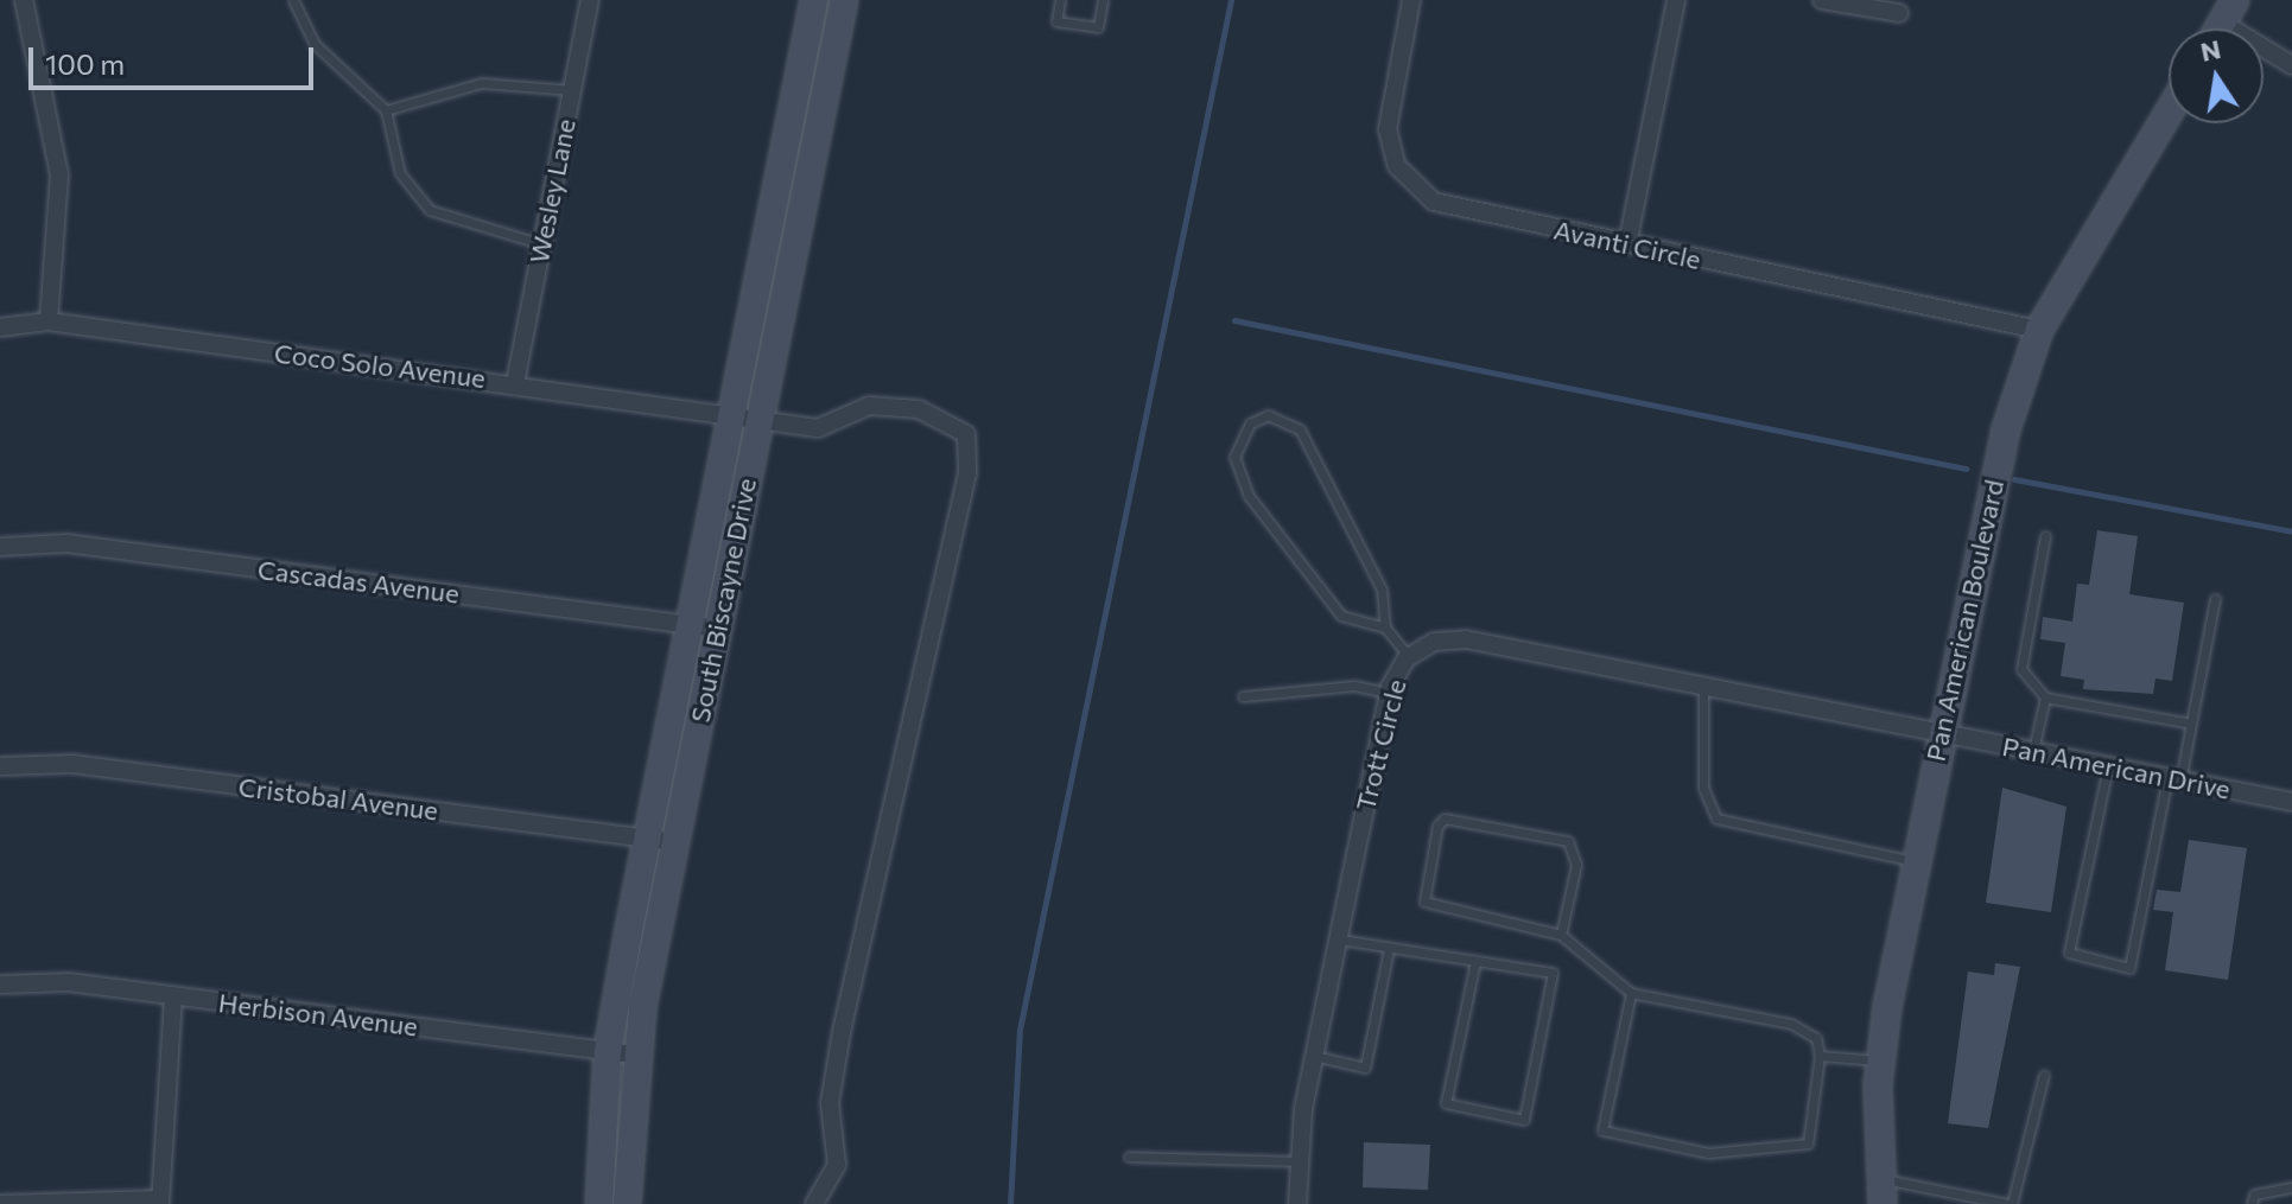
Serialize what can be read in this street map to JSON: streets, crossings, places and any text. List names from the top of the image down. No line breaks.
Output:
{"streets":{"street":["Wesley Lane","Avanti Circle","Coco Solo Avenue","Cascadas Avenue","South Biscayne Drive","Pan American Boulevard","Trott Circle","Pan American Drive","Cristobal Avenue","Herbison Avenue"]},"crossings":[["Wesley Lane","Coco Solo Avenue"],["Avanti Circle","Pan American Boulevard"],["Coco Solo Avenue","South Biscayne Drive"],["Cascadas Avenue","South Biscayne Drive"],["South Biscayne Drive","Cristobal Avenue"],["South Biscayne Drive","Herbison Avenue"],["Pan American Boulevard","Trott Circle"],["Pan American Boulevard","Pan American Drive"],["Trott Circle","Pan American Drive"]],"scale_bar":"100 m","north":"top"}
